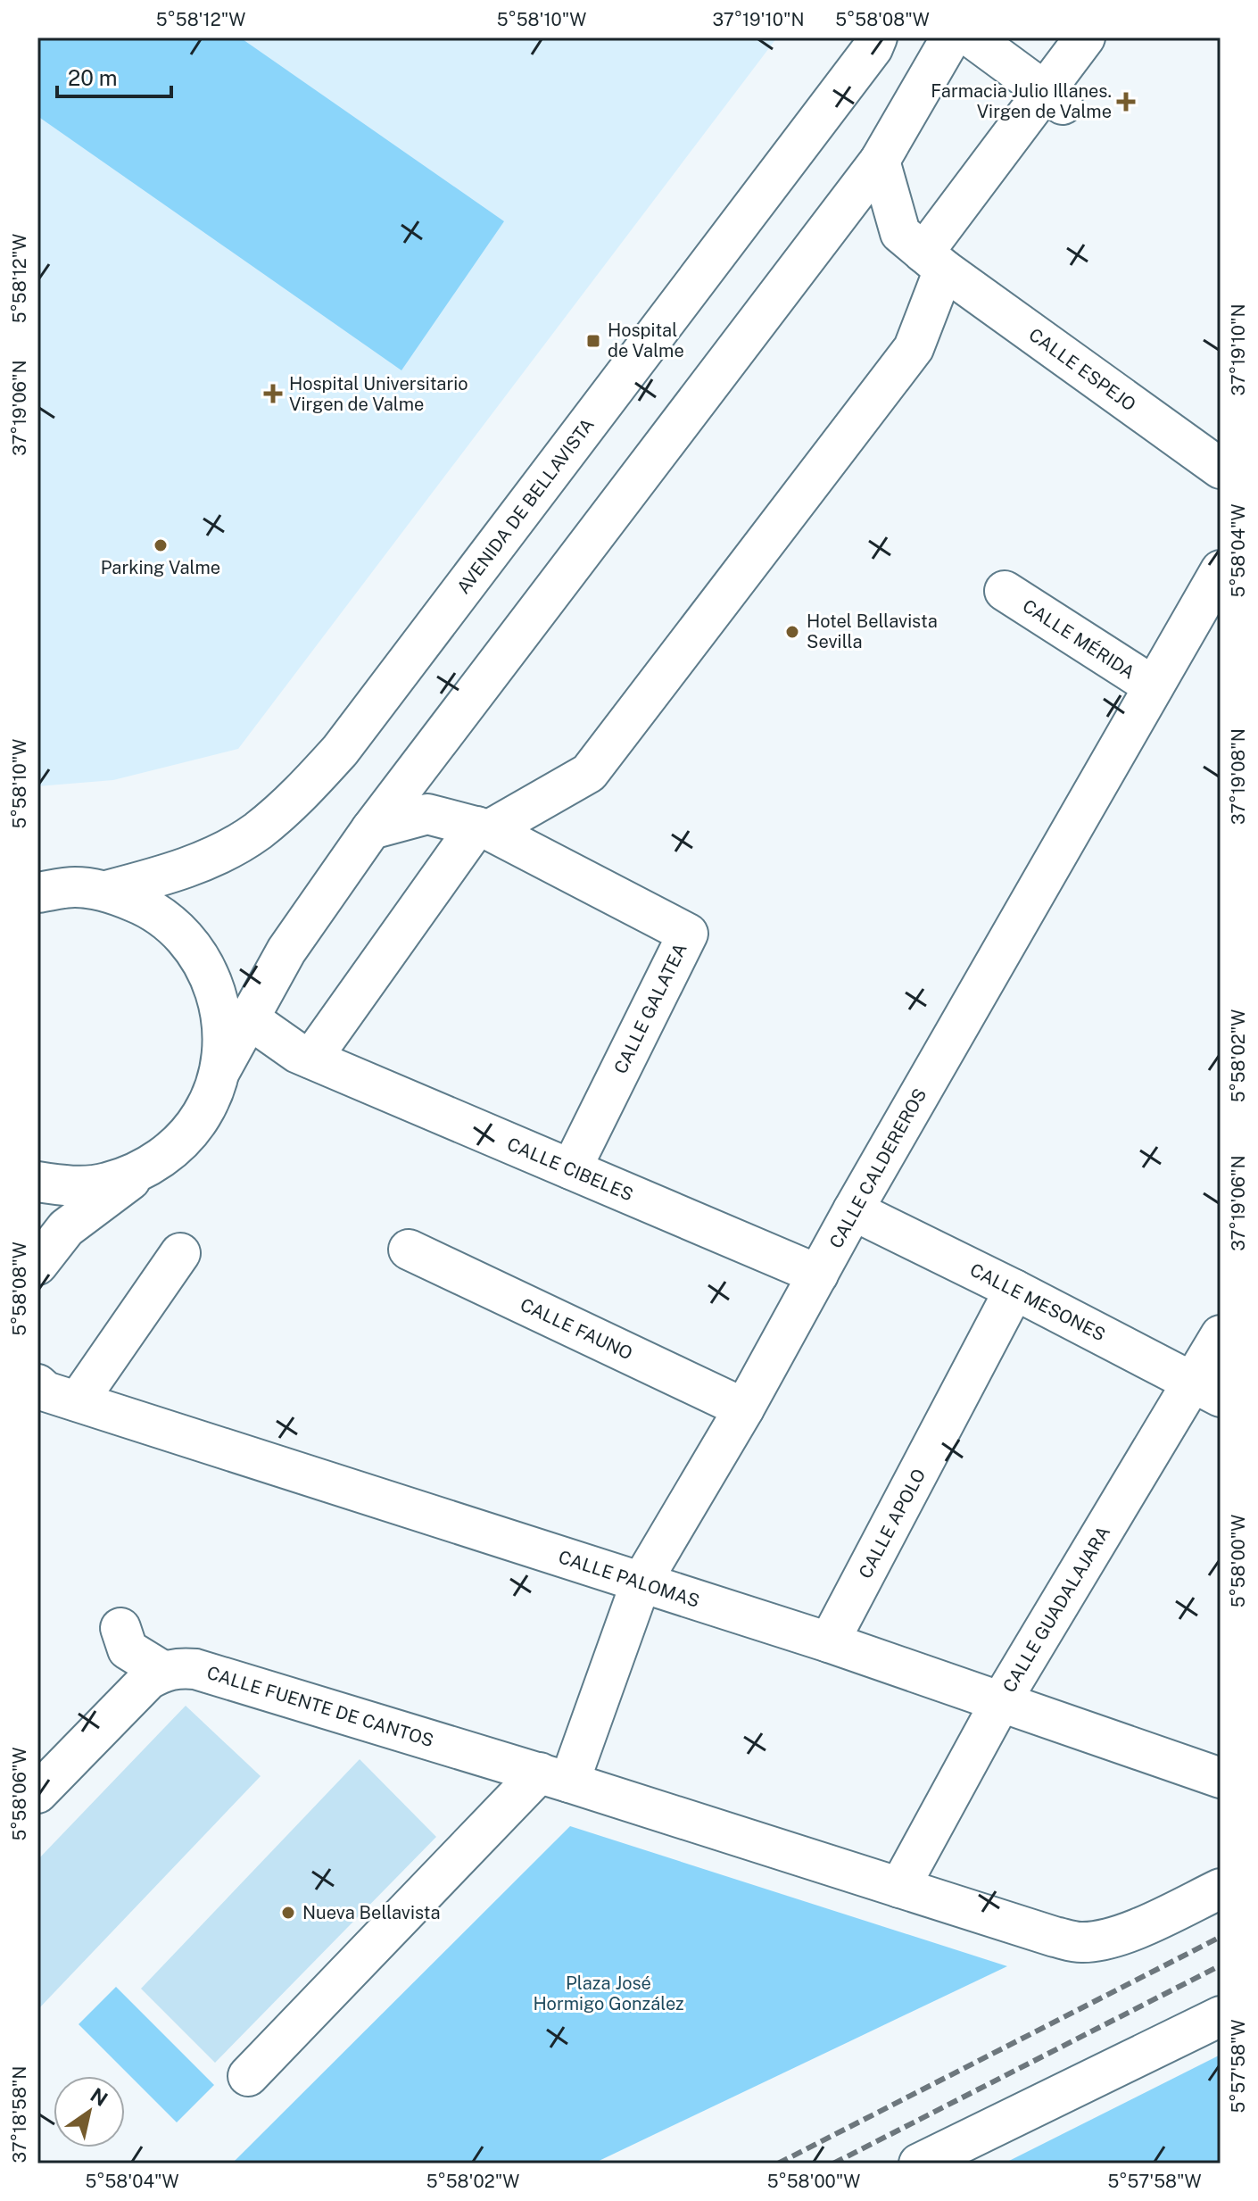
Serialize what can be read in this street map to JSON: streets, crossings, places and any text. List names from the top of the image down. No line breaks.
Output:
{"streets":{"street":["CALLE ESPEJO","AVENIDA DE BELLAVISTA","CALLE MÉRIDA","CALLE GALATEA","CALLE CALDEREROS","CALLE CIBELES","CALLE MESONES","CALLE FAUNO","CALLE APOLO","CALLE PALOMAS","CALLE GUADALAJARA","CALLE FUENTE DE CANTOS"]},"crossings":[["CALLE MÉRIDA","CALLE CALDEREROS"],["CALLE GALATEA","CALLE CIBELES"],["CALLE CALDEREROS","CALLE CIBELES"],["CALLE CALDEREROS","CALLE MESONES"],["CALLE CALDEREROS","CALLE FAUNO"],["CALLE CALDEREROS","CALLE PALOMAS"],["CALLE CALDEREROS","CALLE FUENTE DE CANTOS"],["CALLE MESONES","CALLE APOLO"],["CALLE MESONES","CALLE GUADALAJARA"],["CALLE APOLO","CALLE PALOMAS"],["CALLE PALOMAS","CALLE GUADALAJARA"],["CALLE GUADALAJARA","CALLE FUENTE DE CANTOS"]],"parks":["Plaza José Hormigo González"],"places":{"health":["Farmacia Julio Illanes. Virgen de Valme","Hospital Universitario Virgen de Valme"],"transit":["Hospital de Valme"],"other":["Parking Valme","Hotel Bellavista Sevilla","Nueva Bellavista"]},"scale_bar":"20 m","north":"top right","coordinates":["5°58'12\"W","5°58'10\"W","37°19'10\"N","5°58'08\"W","37°19'06\"N","5°58'04\"W","37°19'08\"N","5°58'02\"W","5°58'00\"W","5°58'06\"W","5°57'58\"W","37°18'58\"N"]}
